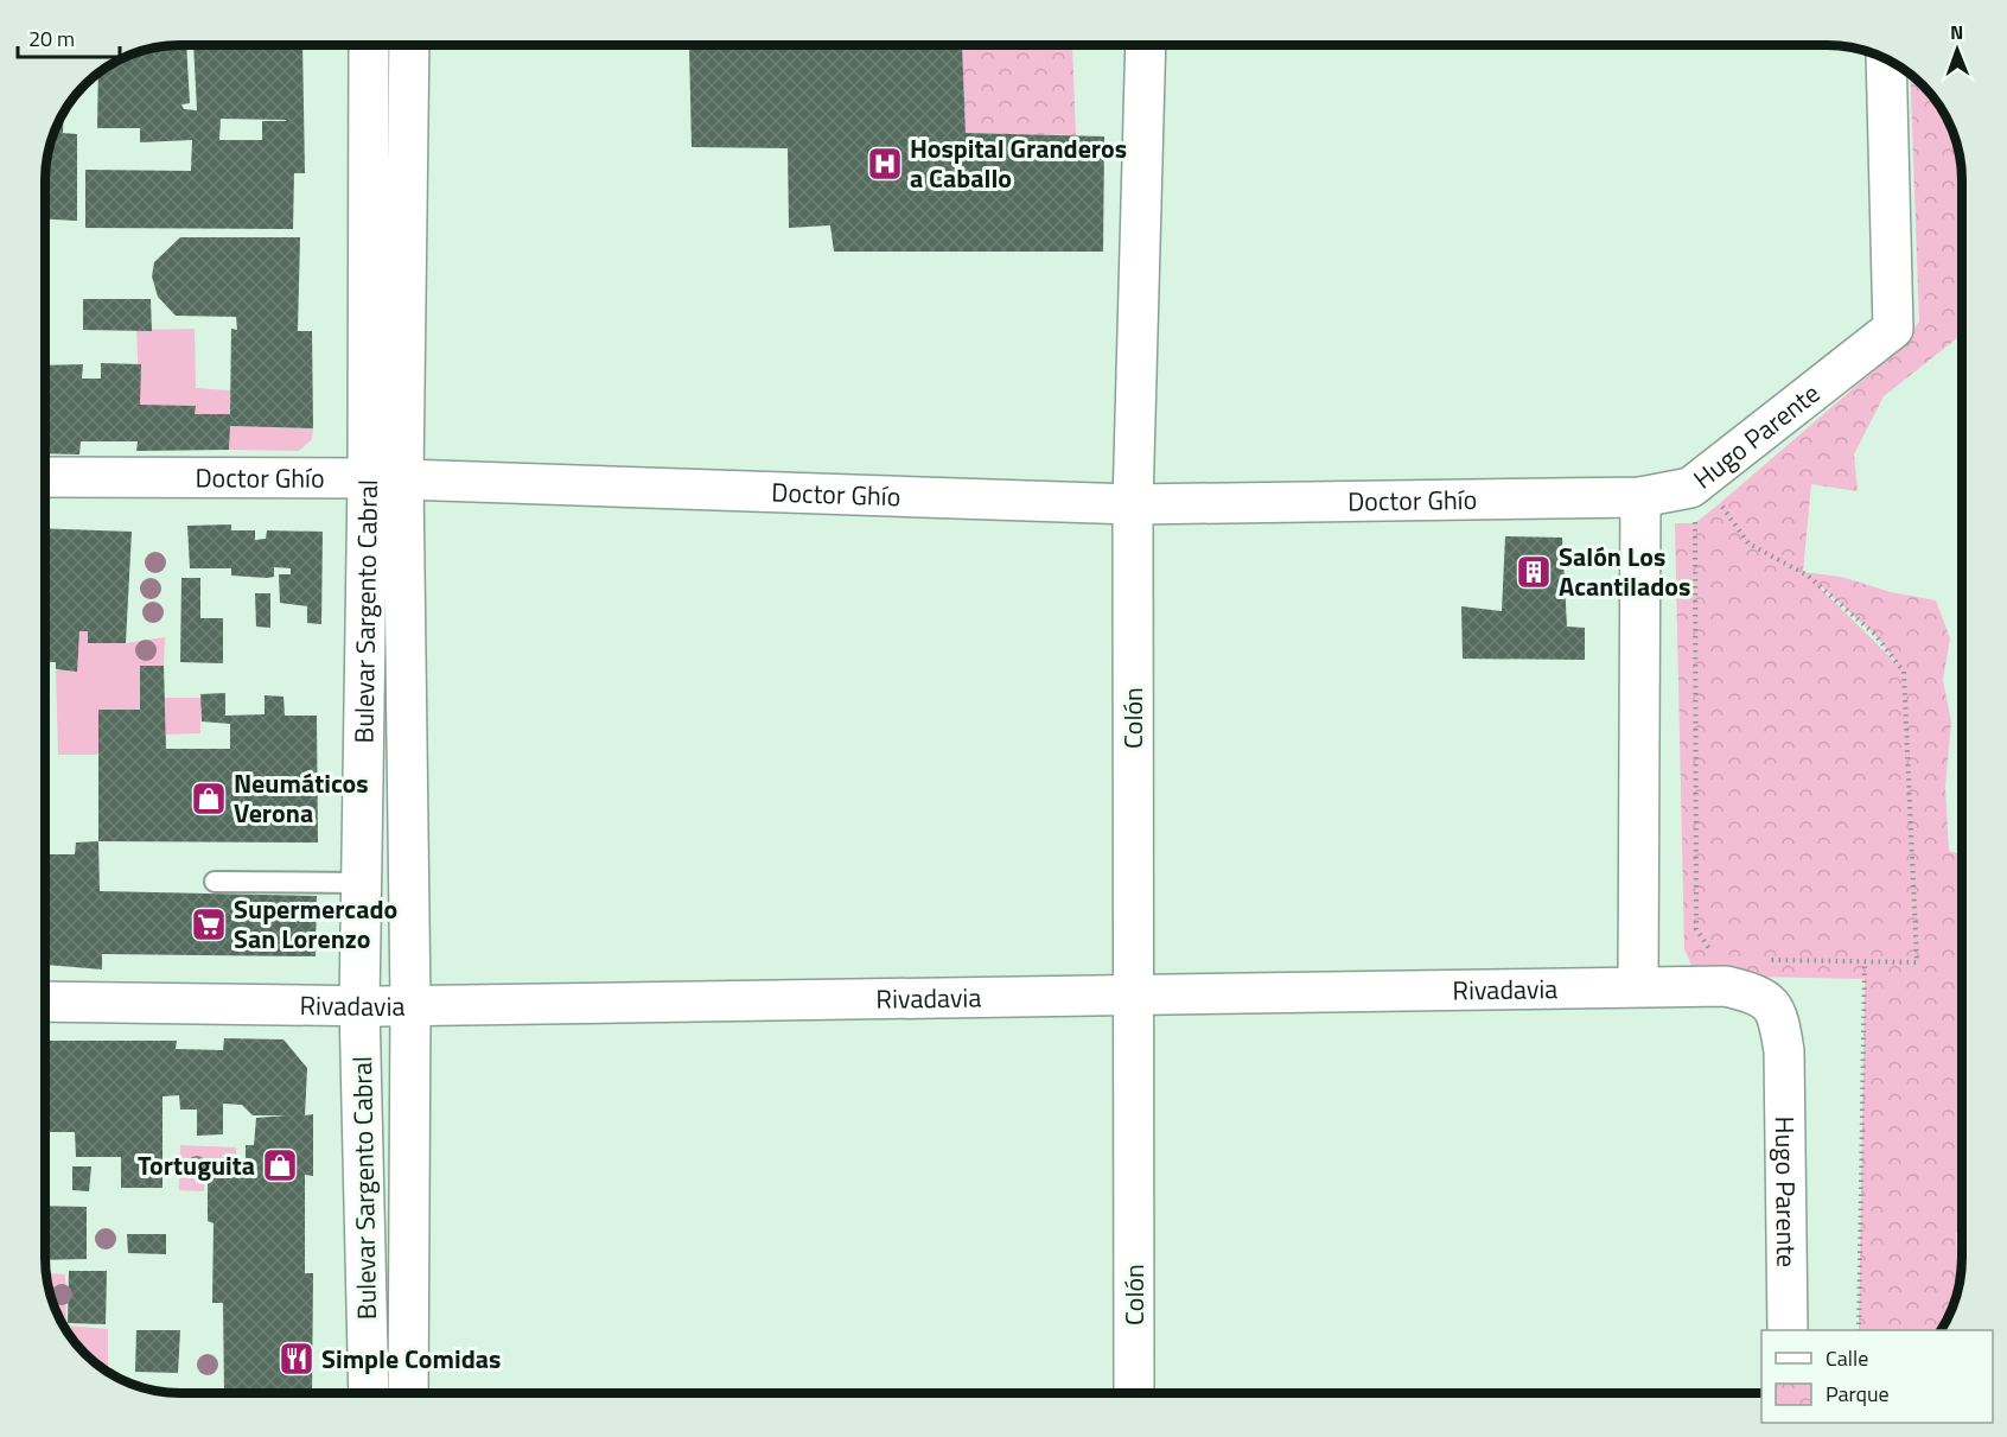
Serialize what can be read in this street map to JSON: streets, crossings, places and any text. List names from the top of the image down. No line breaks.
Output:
{"streets":{"street":["Hugo Parente","Doctor Ghío","Bulevar Sargento Cabral","Colón","Rivadavia"]},"crossings":[["Hugo Parente","Doctor Ghío"],["Hugo Parente","Rivadavia"],["Doctor Ghío","Bulevar Sargento Cabral"],["Doctor Ghío","Colón"],["Bulevar Sargento Cabral","Rivadavia"],["Colón","Rivadavia"]],"places":{"hospital":["Hospital Granderos a Caballo"],"building":["Salón Los Acantilados"],"shop":["Neumáticos Verona","Tortuguita"],"supermarket":["Supermercado San Lorenzo"],"restaurant":["Simple Comidas"]},"legend":["Calle","Parque"],"scale_bar":"20 m","north":"top"}
